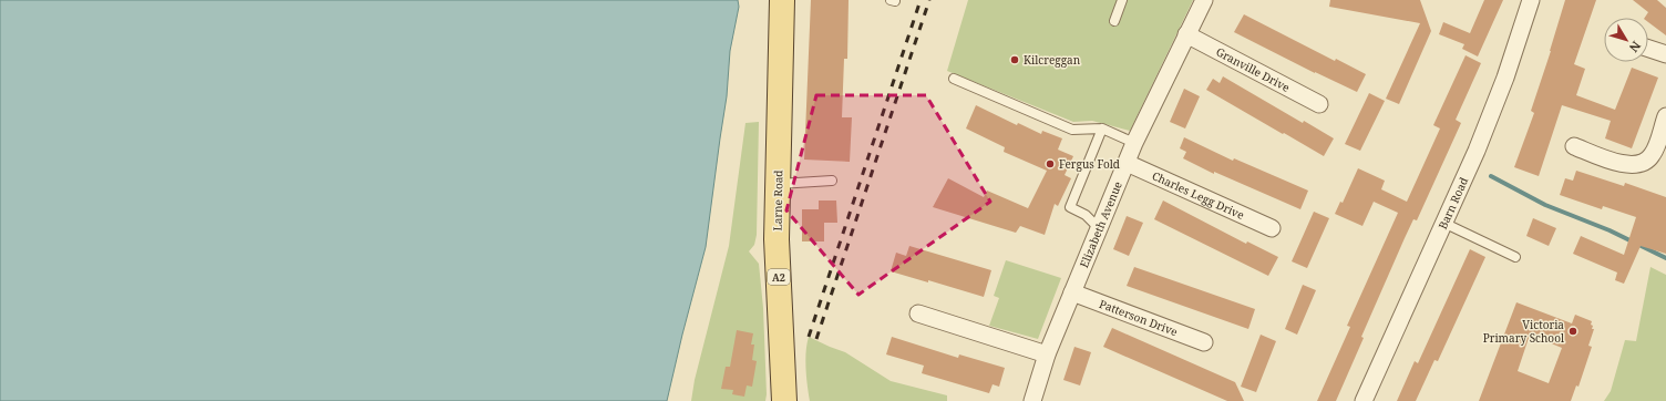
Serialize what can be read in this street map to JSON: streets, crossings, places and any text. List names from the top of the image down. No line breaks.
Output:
{"streets":{"main road":["Larne Road","A2"],"street":["Granville Drive","Charles Legg Drive","Barn Road","Elizabeth Avenue","Patterson Drive"]},"crossings":[["Granville Drive","Elizabeth Avenue"],["Charles Legg Drive","Elizabeth Avenue"],["Elizabeth Avenue","Patterson Drive"]],"places":["Kilcreggan","Fergus Fold","Victoria Primary School"],"north":"bottom right"}
